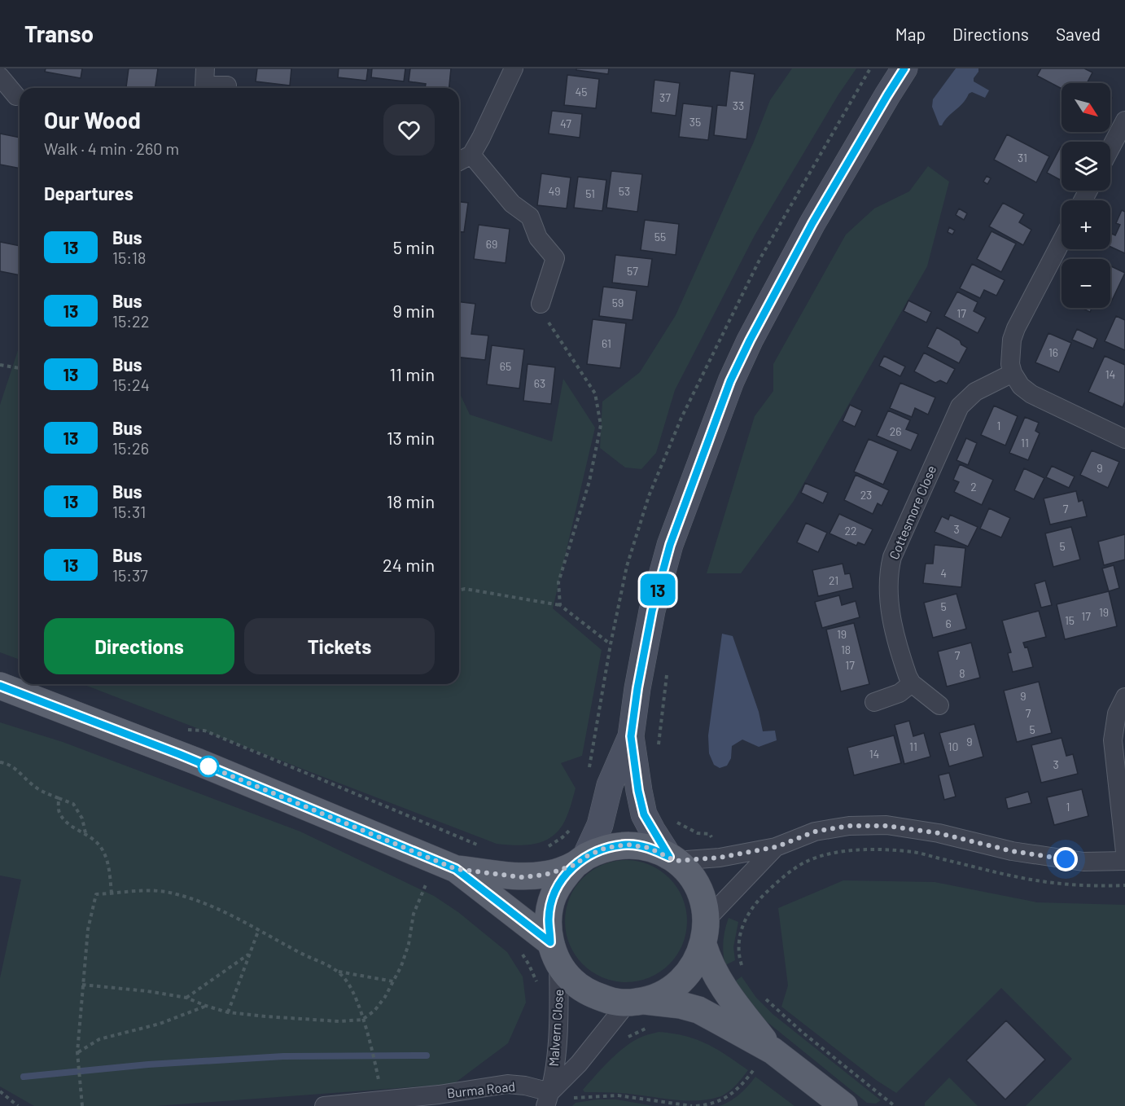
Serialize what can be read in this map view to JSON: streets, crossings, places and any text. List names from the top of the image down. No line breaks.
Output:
{"streets":{"street":["Cottesmore Close","Malvern Close","Burma Road"]},"crossings":[["Malvern Close","Burma Road"]],"lines":["bus line 13"],"house_numbers":["45","37","33","35","47","31","49","53","51","55","69","57","59","17","61","16","65","14","63","1","26","11","9","2","23","7","3","22","5","4","21","5","19","17","15","6","19","18","7","17","8","9","7","5","9","11","10","14","3","1"],"north":"bottom right","page":{"header":"Transo","nav":["Map","Directions","Saved"],"on_map":"13","map_buttons":["+","−"],"heading":[["Our Wood","Walk · 4 min · 260 m"],"Departures"],"list":[{"mark":"13","name":"Bus","note":"15:18","value":"5 min"},{"mark":"13","name":"Bus","note":"15:22","value":"9 min"},{"mark":"13","name":"Bus","note":"15:24","value":"11 min"},{"mark":"13","name":"Bus","note":"15:26","value":"13 min"},{"mark":"13","name":"Bus","note":"15:31","value":"18 min"},{"mark":"13","name":"Bus","note":"15:37","value":"24 min"}],"buttons":["Directions","Tickets"]}}
